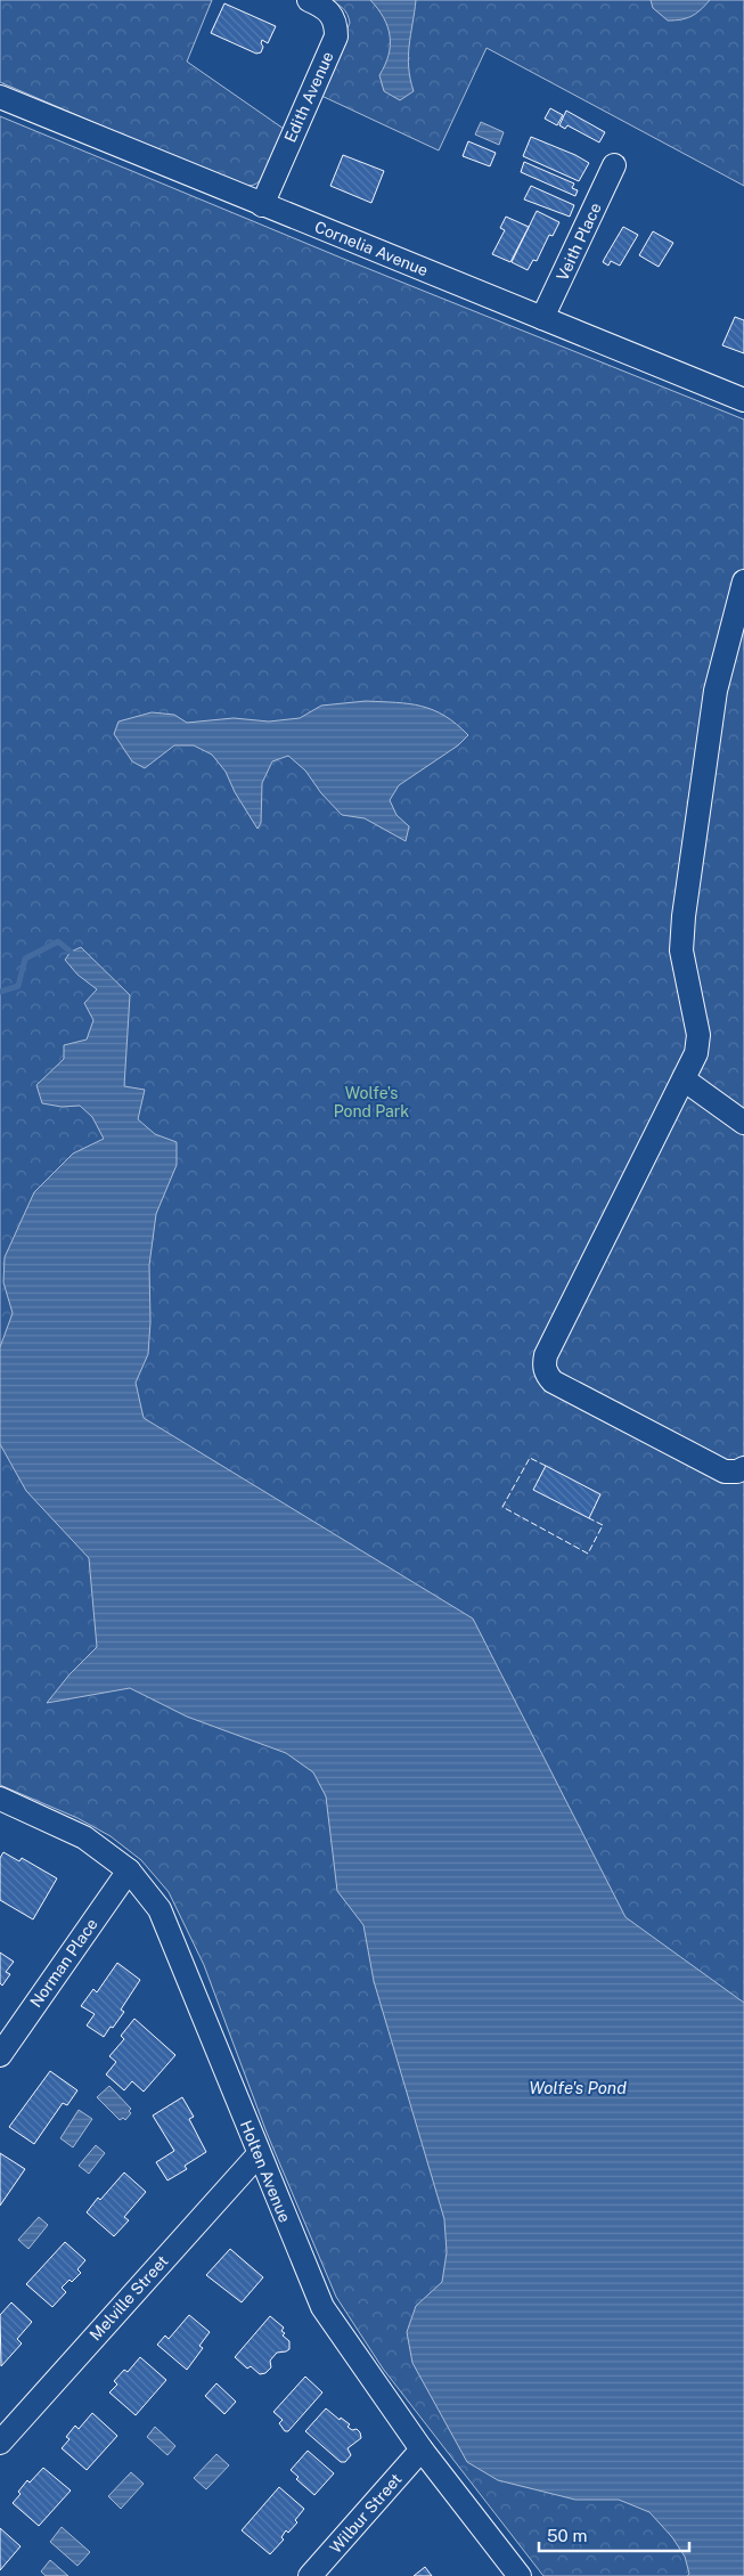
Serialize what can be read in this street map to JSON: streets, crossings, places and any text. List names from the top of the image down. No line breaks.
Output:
{"streets":{"street":["Edith Avenue","Veith Place","Cornelia Avenue","Norman Place","Holten Avenue","Melville Street","Wilbur Street"]},"crossings":[["Edith Avenue","Cornelia Avenue"],["Veith Place","Cornelia Avenue"],["Norman Place","Holten Avenue"],["Holten Avenue","Melville Street"],["Holten Avenue","Wilbur Street"]],"water":["Wolfe's Pond"],"parks":["Wolfe's Pond Park"],"scale_bar":"50 m"}
